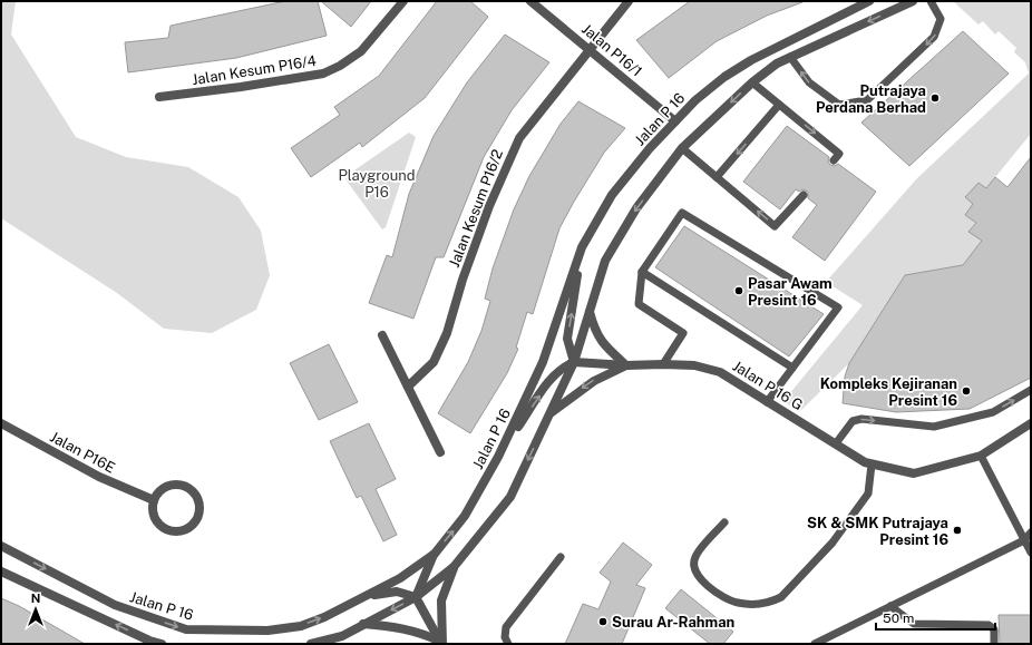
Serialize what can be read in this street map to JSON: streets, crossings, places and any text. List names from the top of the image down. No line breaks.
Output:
{"streets":{"street":["Jalan P16/1","Jalan Kesum P16/4","Jalan P 16","Jalan Kesum P16/2","Jalan P 16 G","Jalan P16E"]},"crossings":[["Jalan P16/1","Jalan P 16"],["Jalan P16/1","Jalan Kesum P16/2"]],"one_way":["Jalan P 16"],"parks":["Playground P16"],"places":["Putrajaya Perdana Berhad","Pasar Awam Presint 16","Kompleks Kejiranan Presint 16","SK & SMK Putrajaya Presint 16","Surau Ar-Rahman"],"scale_bar":"50 m","north":"top"}
